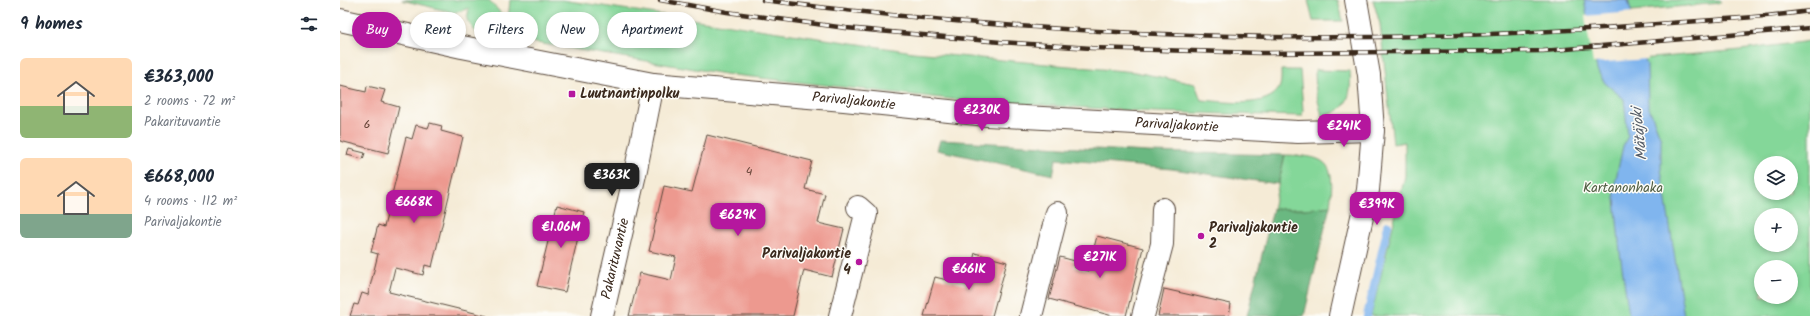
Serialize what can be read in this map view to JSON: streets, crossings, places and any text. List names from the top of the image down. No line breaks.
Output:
{"streets":{"street":["Parivaljakontie","Pakarituvantie"]},"crossings":[["Parivaljakontie","Pakarituvantie"]],"water":["Mätäjoki"],"parks":["Kartanonhaka"],"places":{"transit":["Luutnantinpolku"],"other":["Parivaljakontie 2","Parivaljakontie 4"]},"house_numbers":["6","4"],"page":{"heading":"9 homes","chip":["Buy","Rent","Filters","New","Apartment"],"list":[{"name":"€363,000","note":"2 rooms · 72 m² · Pakarituvantie"},{"name":"€668,000","note":"4 rooms · 112 m² · Parivaljakontie"}],"price":["€230K","€241K","€363K","€668K","€399K","€629K","€1.06M","€271K","€661K"],"map_buttons":["+","−"]}}
